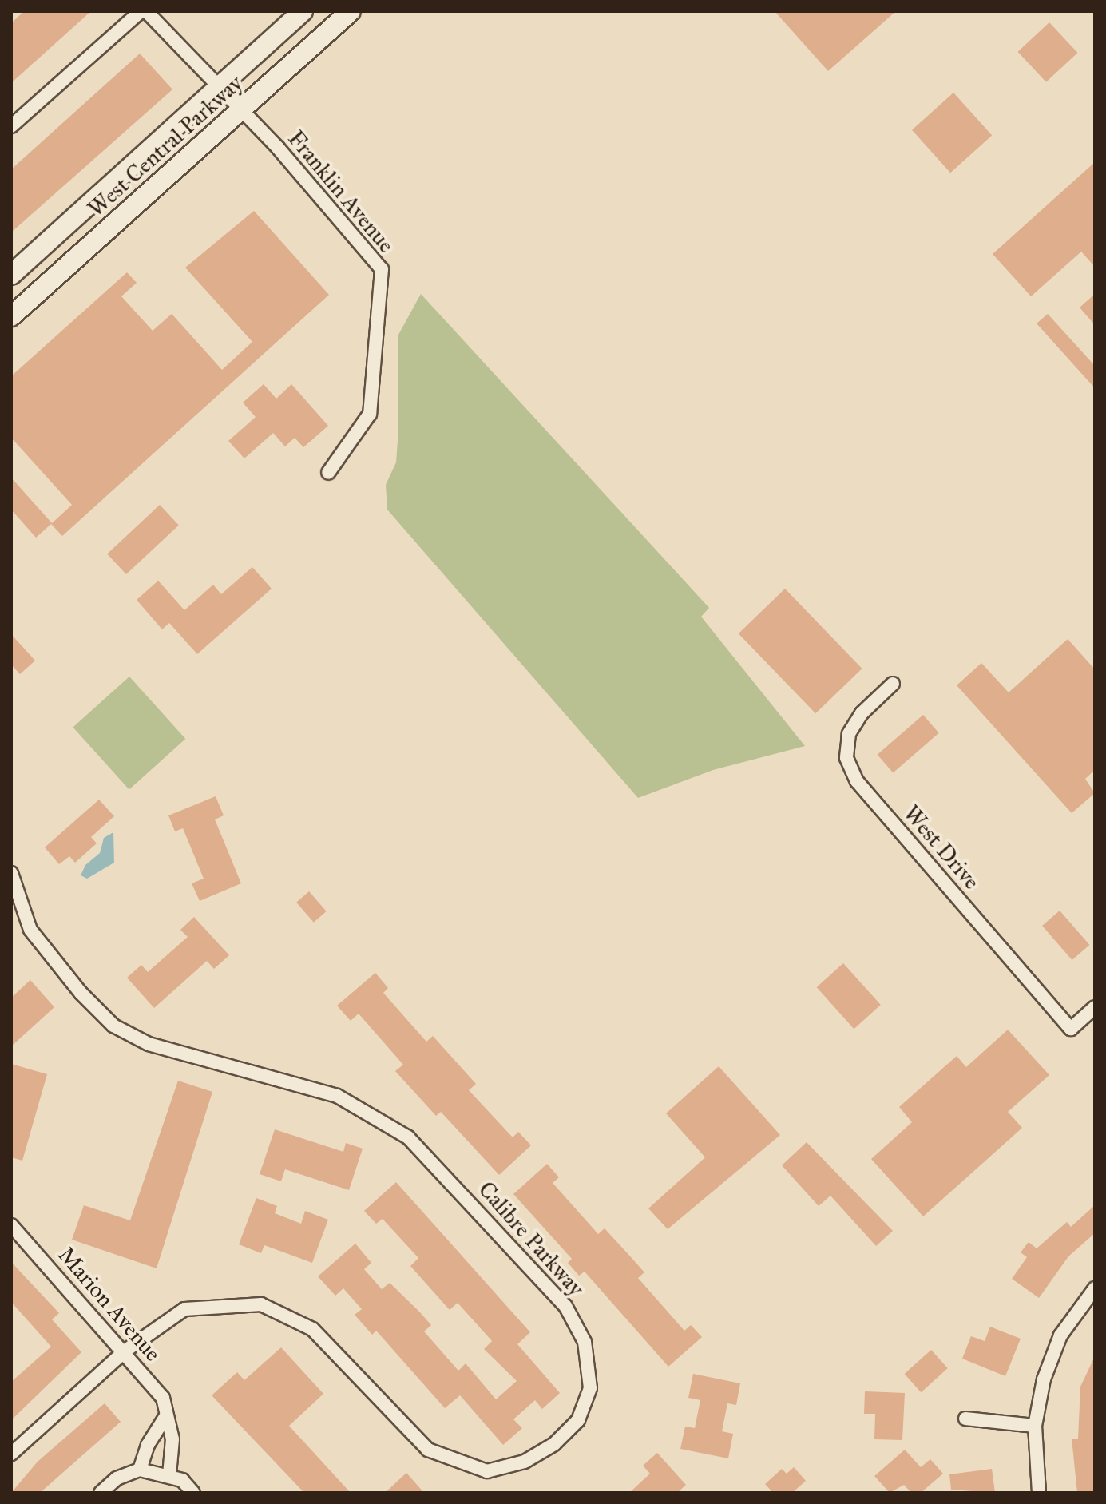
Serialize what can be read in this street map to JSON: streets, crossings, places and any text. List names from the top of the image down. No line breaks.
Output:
{"streets":{"main road":["West Central Parkway"],"street":["Franklin Avenue","West Drive","Calibre Parkway","Marion Avenue"]},"crossings":[["West Central Parkway","Franklin Avenue"],["Calibre Parkway","Marion Avenue"]]}
